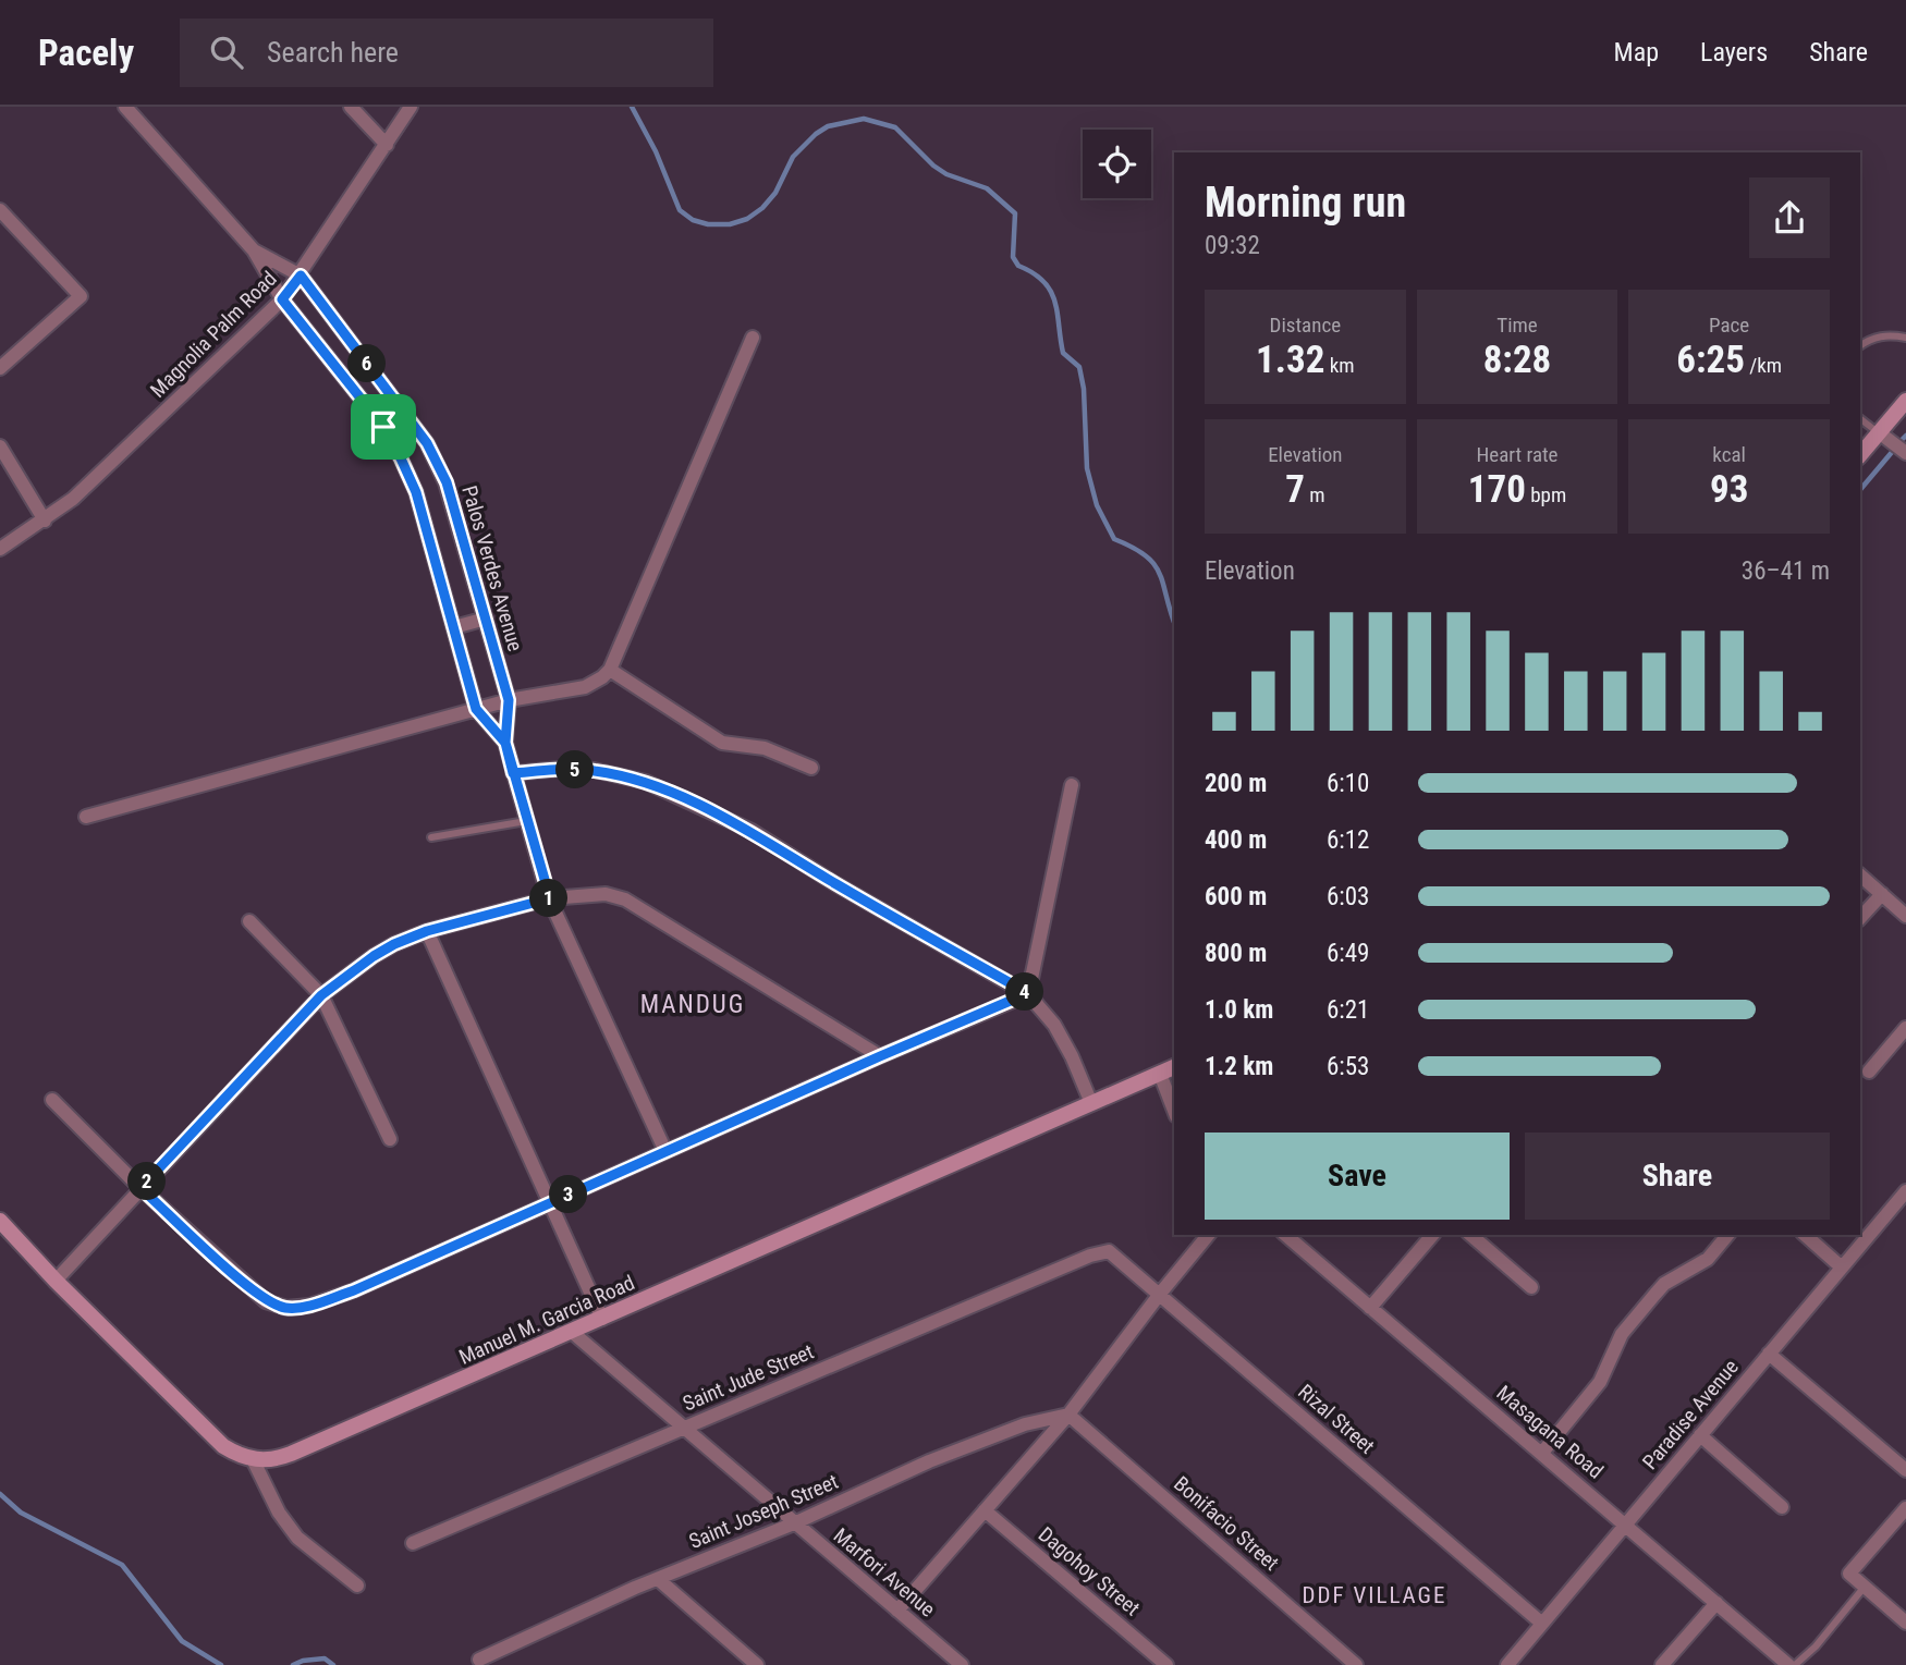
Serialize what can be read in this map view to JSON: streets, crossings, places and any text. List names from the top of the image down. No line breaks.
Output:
{"streets":{"main road":["Manuel M. Garcia Road"],"street":["Magnolia Palm Road","Palos Verdes Avenue","Saint Jude Street","Paradise Avenue","Rizal Street","Masagana Road","Saint Joseph Street","Bonifacio Street","Dagohoy Street","Marfori Avenue"]},"crossings":[["Magnolia Palm Road","Palos Verdes Avenue"],["Manuel M. Garcia Road","Marfori Avenue"],["Saint Jude Street","Rizal Street"],["Saint Jude Street","Marfori Avenue"],["Paradise Avenue","Rizal Street"],["Paradise Avenue","Masagana Road"],["Saint Joseph Street","Bonifacio Street"],["Saint Joseph Street","Marfori Avenue"]],"districts":["MANDUG","DDF VILLAGE"],"page":{"header":"Pacely","search":"Search here","nav":["Map","Layers","Share"],"heading":["Morning run","09:32"],"stats":[["Distance","1.32 km"],["Time","8:28"],["Pace","6:25 /km"],["Elevation","7 m"],["Heart rate","170 bpm"],["kcal","93"]],"pins":["6","5","1","4","2","3"],"chart":["Elevation","36–41 m"],"list":[{"name":"200 m","note":"6:10"},{"name":"400 m","note":"6:12"},{"name":"600 m","note":"6:03"},{"name":"800 m","note":"6:49"},{"name":"1.0 km","note":"6:21"},{"name":"1.2 km","note":"6:53"}],"buttons":["Save","Share"]}}
